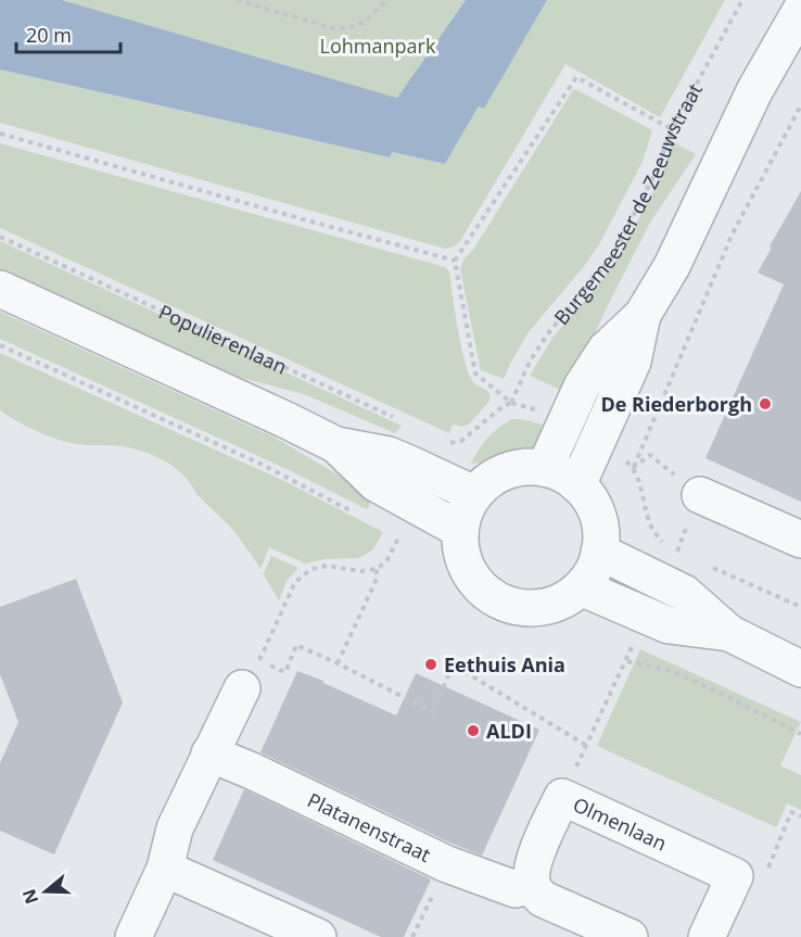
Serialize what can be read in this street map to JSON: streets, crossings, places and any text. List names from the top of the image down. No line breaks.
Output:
{"streets":{"street":["Olmenlaan","Platanenstraat"],"path":["Burgemeester de Zeeuwstraat","Populierenlaan"]},"crossings":[["Olmenlaan","Platanenstraat"]],"parks":["Lohmanpark"],"places":["De Riederborgh","Eethuis Ania","ALDI"],"scale_bar":"20 m","north":"left"}
